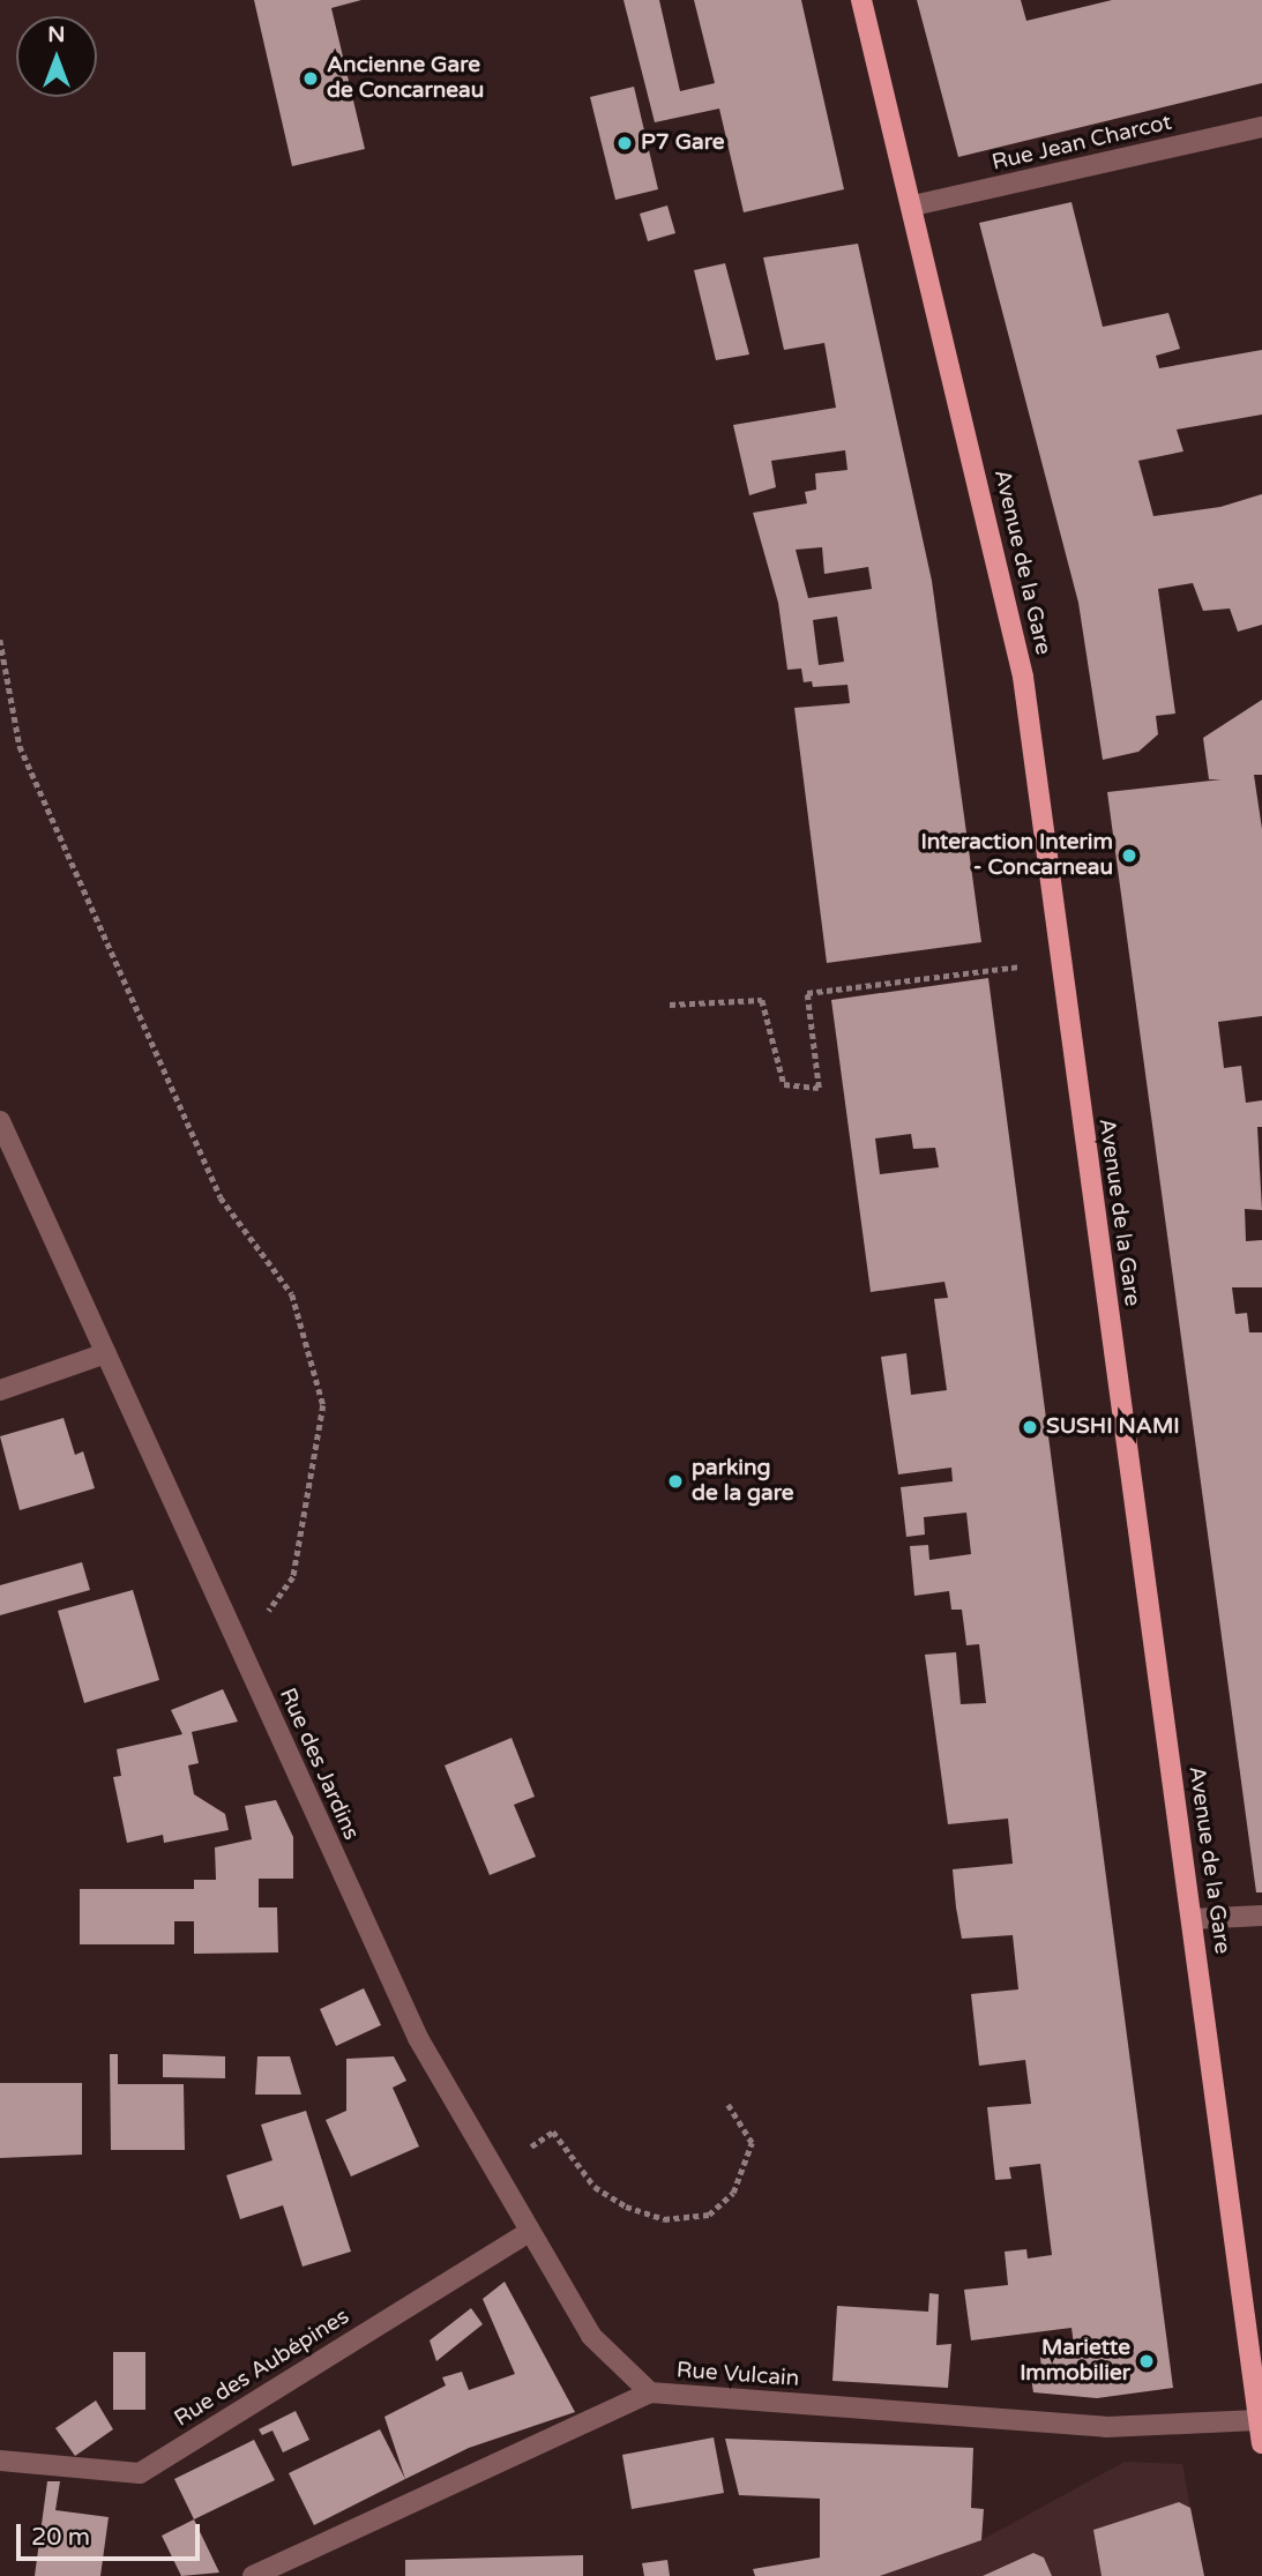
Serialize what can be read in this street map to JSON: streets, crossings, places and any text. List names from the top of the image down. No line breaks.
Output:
{"streets":{"main road":["Avenue de la Gare"],"street":["Rue Jean Charcot","Rue des Jardins","Rue des Aubépines","Rue Vulcain"]},"crossings":[["Rue Jean Charcot","Avenue de la Gare"],["Avenue de la Gare","Rue Vulcain"],["Rue des Jardins","Rue des Aubépines"],["Rue des Jardins","Rue Vulcain"]],"places":["Ancienne Gare de Concarneau","P7 Gare","Interaction Interim - Concarneau","SUSHI NAMI","parking de la gare","Mariette Immobilier"],"scale_bar":"20 m","north":"top"}
